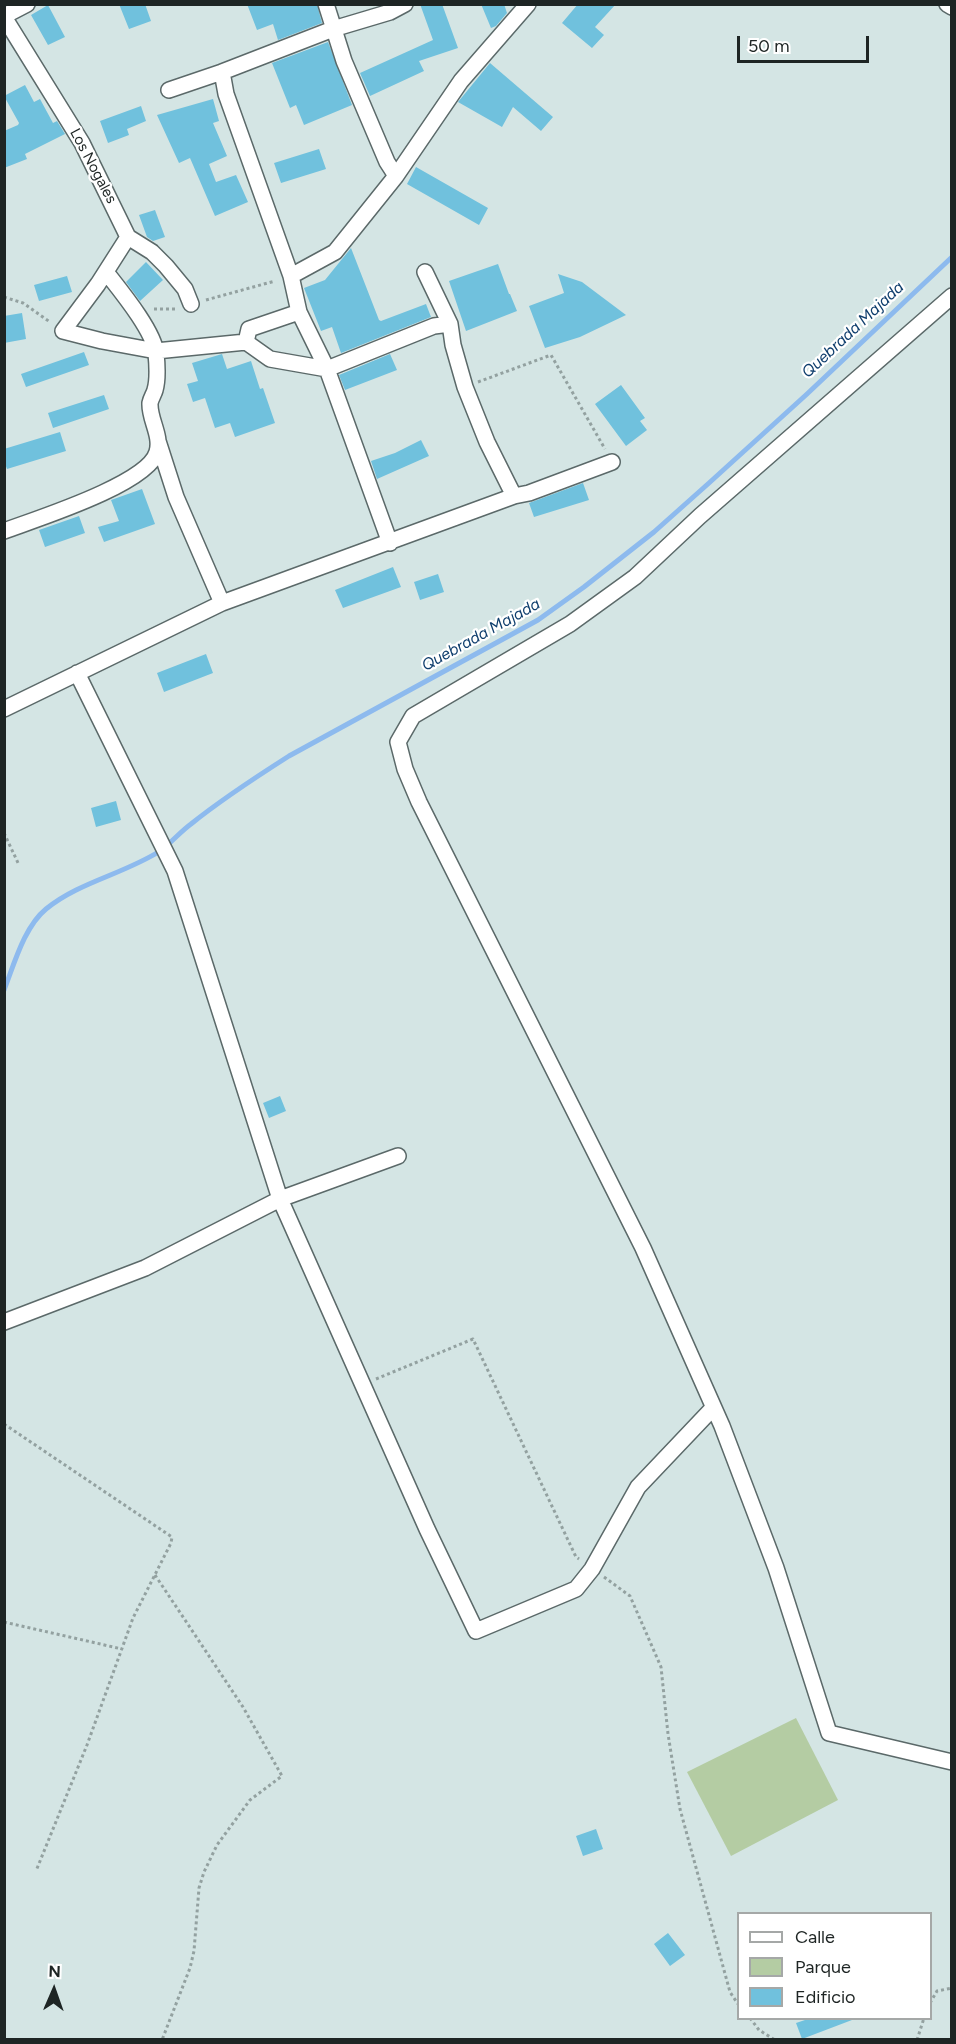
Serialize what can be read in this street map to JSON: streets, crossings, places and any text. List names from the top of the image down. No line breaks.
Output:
{"streets":{"street":["Los Nogales"]},"water":["Quebrada Majada"],"legend":["Calle","Parque","Edificio"],"scale_bar":"50 m","north":"top"}
